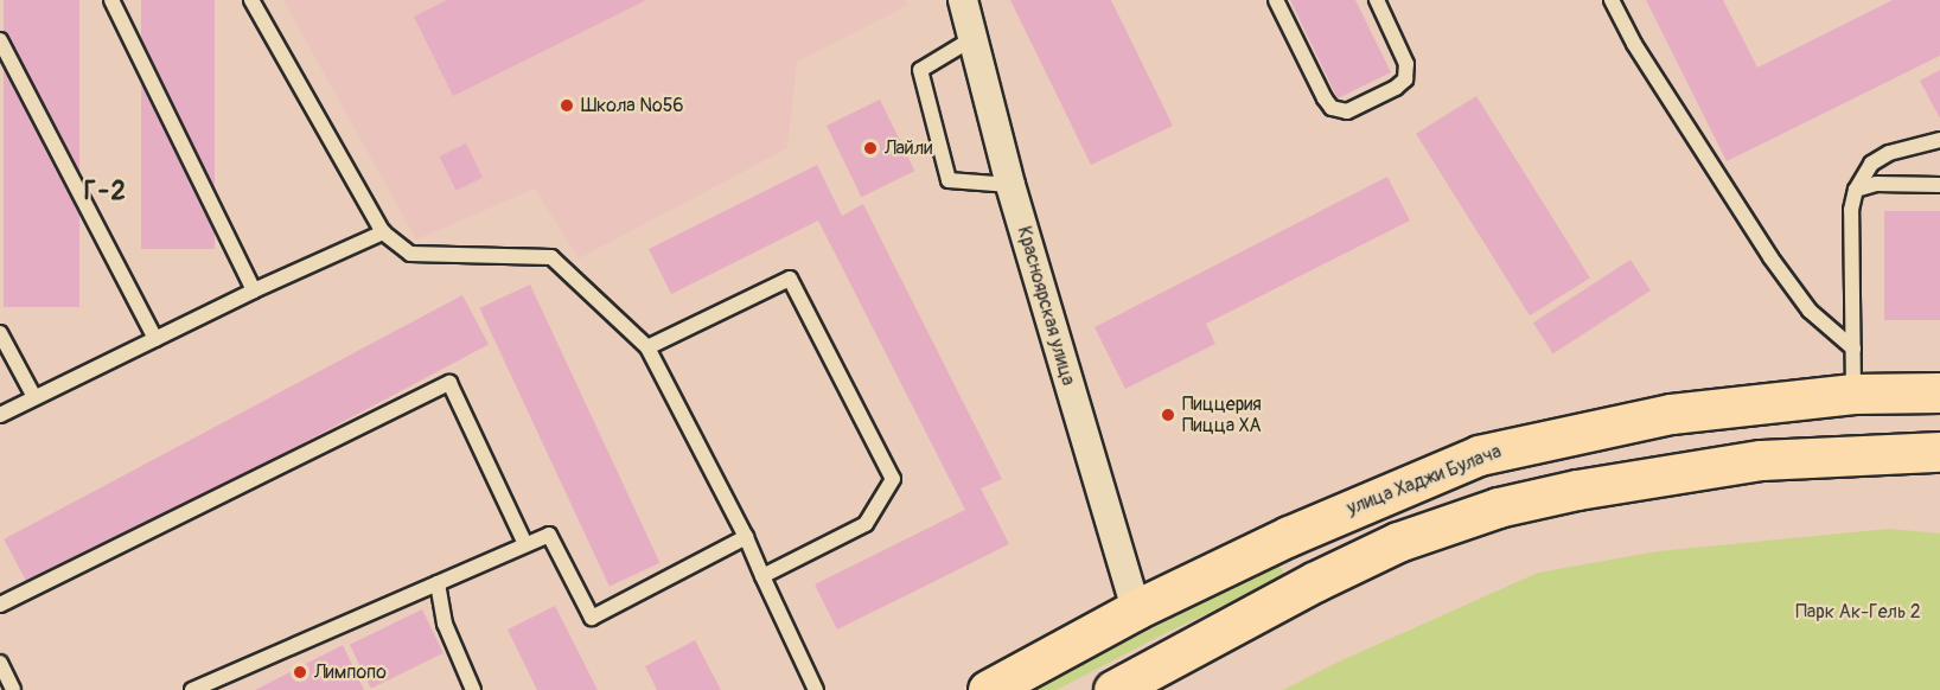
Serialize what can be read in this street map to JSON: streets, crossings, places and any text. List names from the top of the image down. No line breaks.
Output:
{"streets":{"main road":["улица Хаджи Булача"],"street":["Красноярская улица"]},"crossings":[["Красноярская улица","улица Хаджи Булача"]],"districts":["Г-2"],"parks":["Парк Ак-Гель 2"],"places":["Школа №56","Лайли","Пиццерия Пицца ХА","Лимпопо"]}
